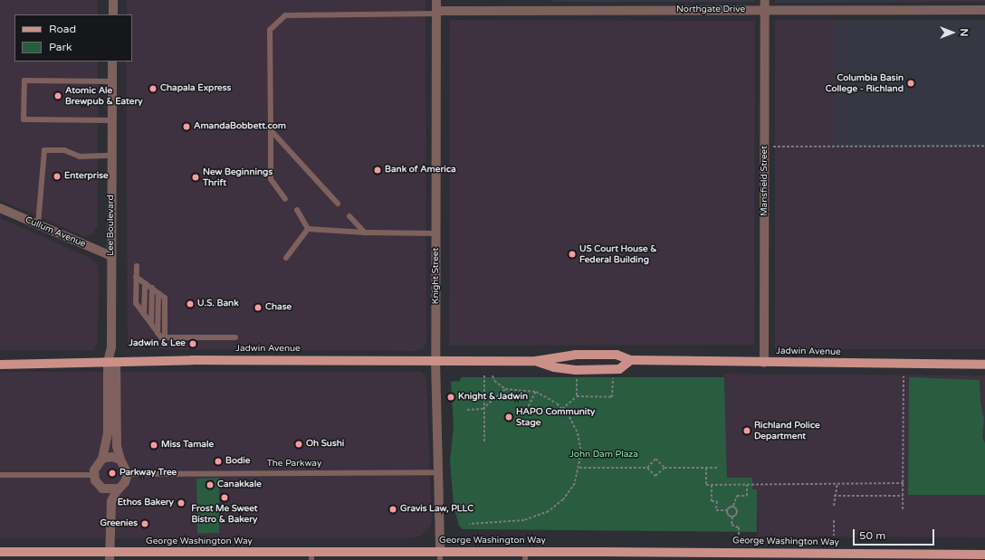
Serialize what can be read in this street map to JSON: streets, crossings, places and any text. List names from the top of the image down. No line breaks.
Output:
{"streets":{"main road":["Jadwin Avenue","George Washington Way"],"street":["Northgate Drive","Mansfield Street","Lee Boulevard","Cullum Avenue","Knight Street"],"lane":["The Parkway"]},"crossings":[["Northgate Drive","Mansfield Street"],["Northgate Drive","Knight Street"],["Mansfield Street","Jadwin Avenue"],["Lee Boulevard","Cullum Avenue"],["Lee Boulevard","Jadwin Avenue"],["Lee Boulevard","The Parkway"],["Knight Street","Jadwin Avenue"],["Knight Street","The Parkway"],["Knight Street","George Washington Way"]],"parks":["John Dam Plaza"],"places":["Columbia Basin College - Richland","Chapala Express","Atomic Ale Brewpub & Eatery","AmandaBobbett.com","Bank of America","Enterprise","New Beginnings Thrift","US Court House & Federal Building","U.S. Bank","Chase","Jadwin & Lee","Knight & Jadwin","HAPO Community Stage","Richland Police Department","Oh Sushi","Miss Tamale","Bodie","Parkway Tree","Canakkale","Frost Me Sweet Bistro & Bakery","Ethos Bakery","Gravis Law, PLLC","Greenies"],"legend":["Road","Park"],"scale_bar":"50 m","north":"right"}
